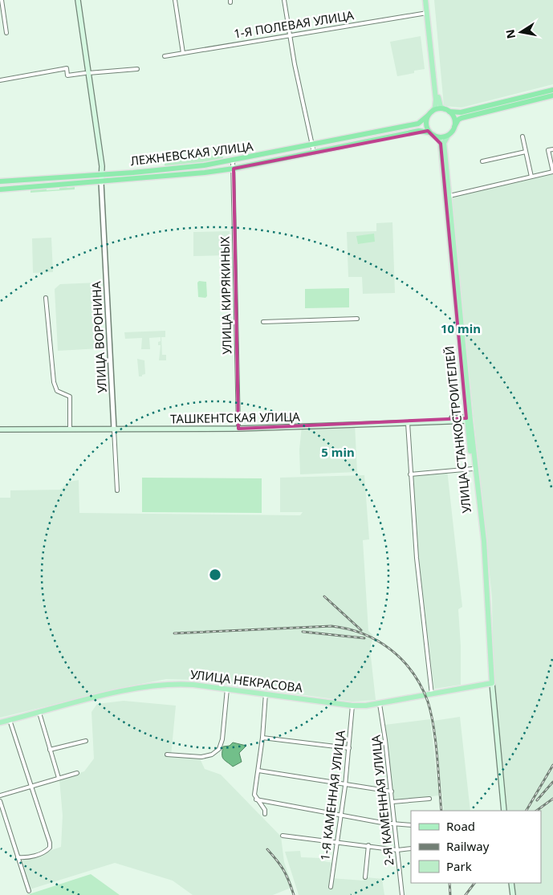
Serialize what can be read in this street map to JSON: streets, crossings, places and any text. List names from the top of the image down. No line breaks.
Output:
{"streets":{"highway":["ЛЕЖНЕВСКАЯ УЛИЦА"],"main road":["ТАШКЕНТСКАЯ УЛИЦА","УЛИЦА СТАНКОСТРОИТЕЛЕЙ","УЛИЦА НЕКРАСОВА"],"street":["1-Я ПОЛЕВАЯ УЛИЦА","УЛИЦА КИРЯКИНЫХ","УЛИЦА ВОРОНИНА","1-Я КАМЕННАЯ УЛИЦА","2-Я КАМЕННАЯ УЛИЦА"]},"crossings":[["ЛЕЖНЕВСКАЯ УЛИЦА","УЛИЦА КИРЯКИНЫХ"],["ЛЕЖНЕВСКАЯ УЛИЦА","УЛИЦА ВОРОНИНА"],["ЛЕЖНЕВСКАЯ УЛИЦА","УЛИЦА СТАНКОСТРОИТЕЛЕЙ"],["УЛИЦА КИРЯКИНЫХ","ТАШКЕНТСКАЯ УЛИЦА"],["УЛИЦА ВОРОНИНА","ТАШКЕНТСКАЯ УЛИЦА"],["ТАШКЕНТСКАЯ УЛИЦА","УЛИЦА СТАНКОСТРОИТЕЛЕЙ"],["УЛИЦА СТАНКОСТРОИТЕЛЕЙ","УЛИЦА НЕКРАСОВА"],["УЛИЦА НЕКРАСОВА","1-Я КАМЕННАЯ УЛИЦА"],["УЛИЦА НЕКРАСОВА","2-Я КАМЕННАЯ УЛИЦА"]],"legend":["Road","Railway","Park"],"north":"left","rings":["10 min","5 min"]}
